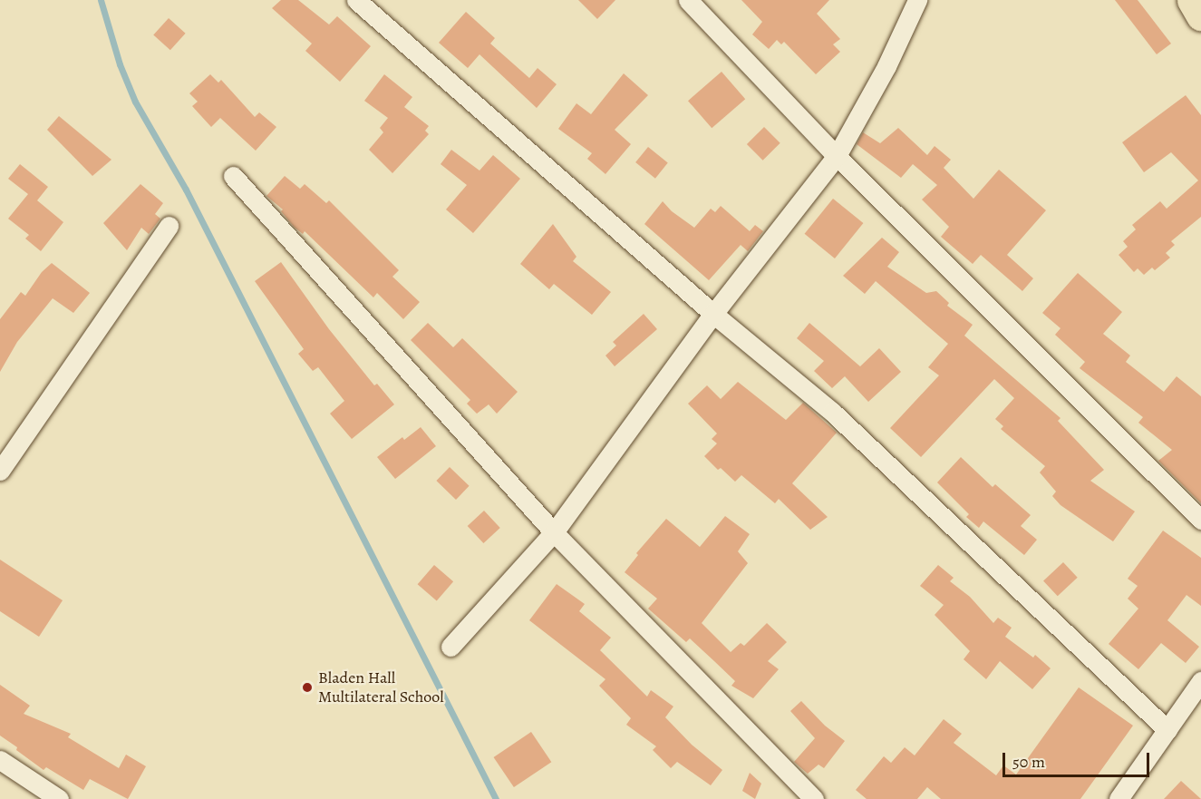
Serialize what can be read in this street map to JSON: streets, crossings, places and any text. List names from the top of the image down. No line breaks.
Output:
{"places":["Bladen Hall Multilateral School"],"scale_bar":"50 m"}
